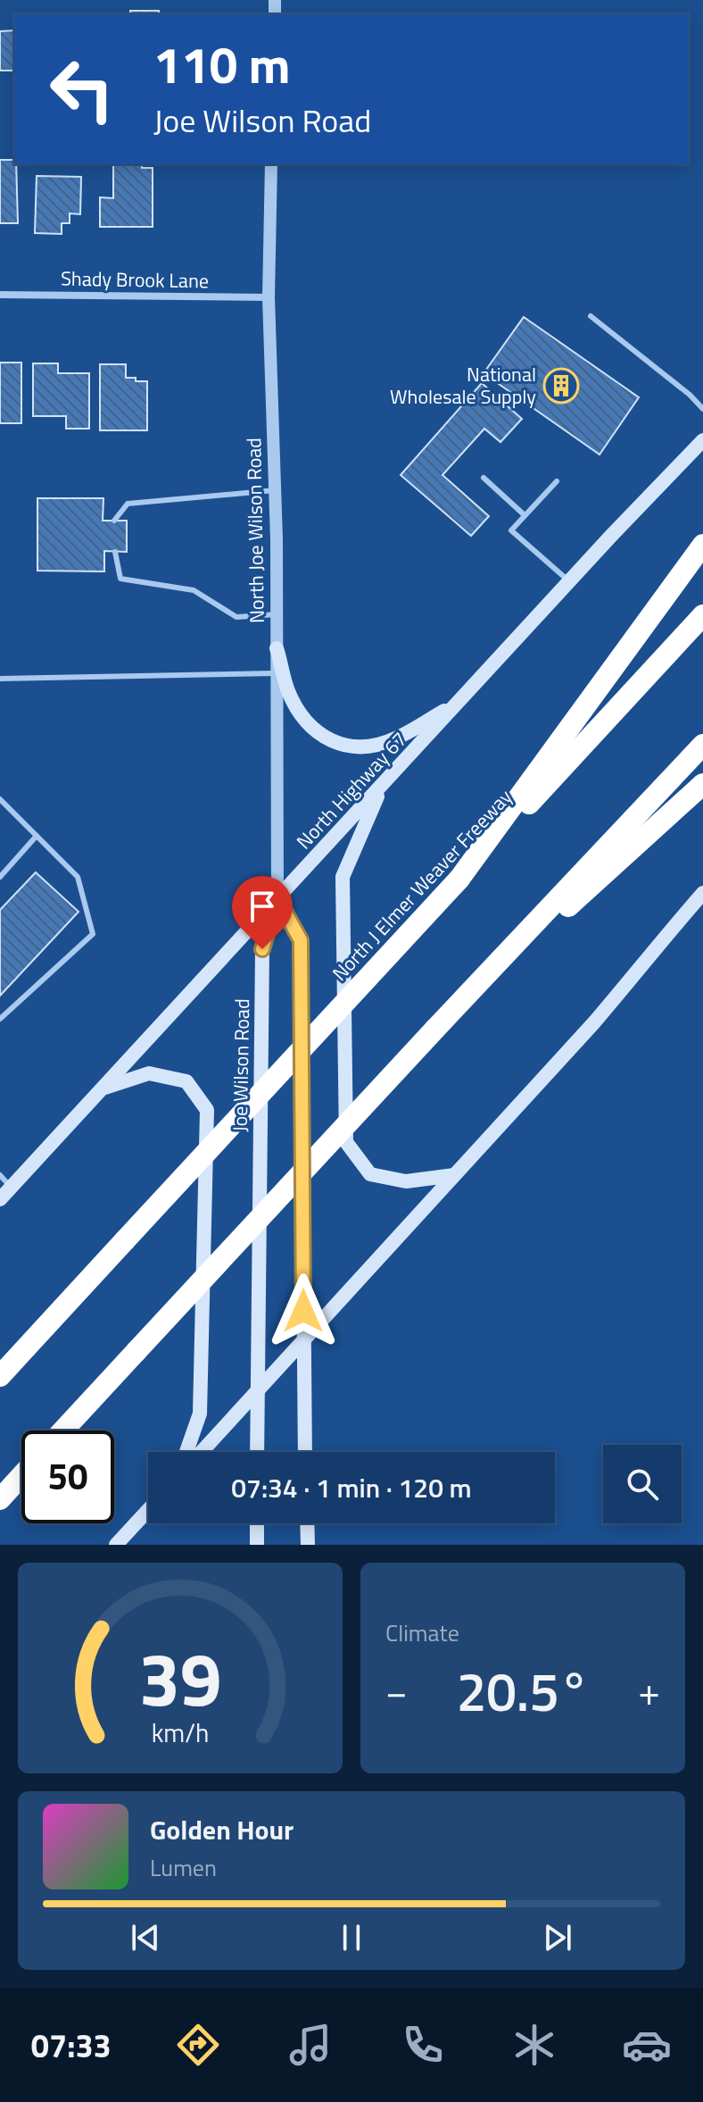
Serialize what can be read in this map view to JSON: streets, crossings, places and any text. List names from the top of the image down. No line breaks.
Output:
{"streets":{"highway":["North J Elmer Weaver Freeway"],"main road":["North Highway 67","Joe Wilson Road"],"street":["Shady Brook Lane","North Joe Wilson Road"]},"crossings":[["Shady Brook Lane","North Joe Wilson Road"],["North Joe Wilson Road","North Highway 67"],["North Joe Wilson Road","Joe Wilson Road"],["North Highway 67","Joe Wilson Road"]],"places":{"building":["National Wholesale Supply"]},"page":{"turn":["110 m","Joe Wilson Road"],"limit":"50","trip":"07:34 · 1 min · 120 m","tile":"Climate","heat":["−","20.5°","+"],"song":["Golden Hour","Lumen"],"tabs":"07:33","gauge":["39","km/h"]}}
